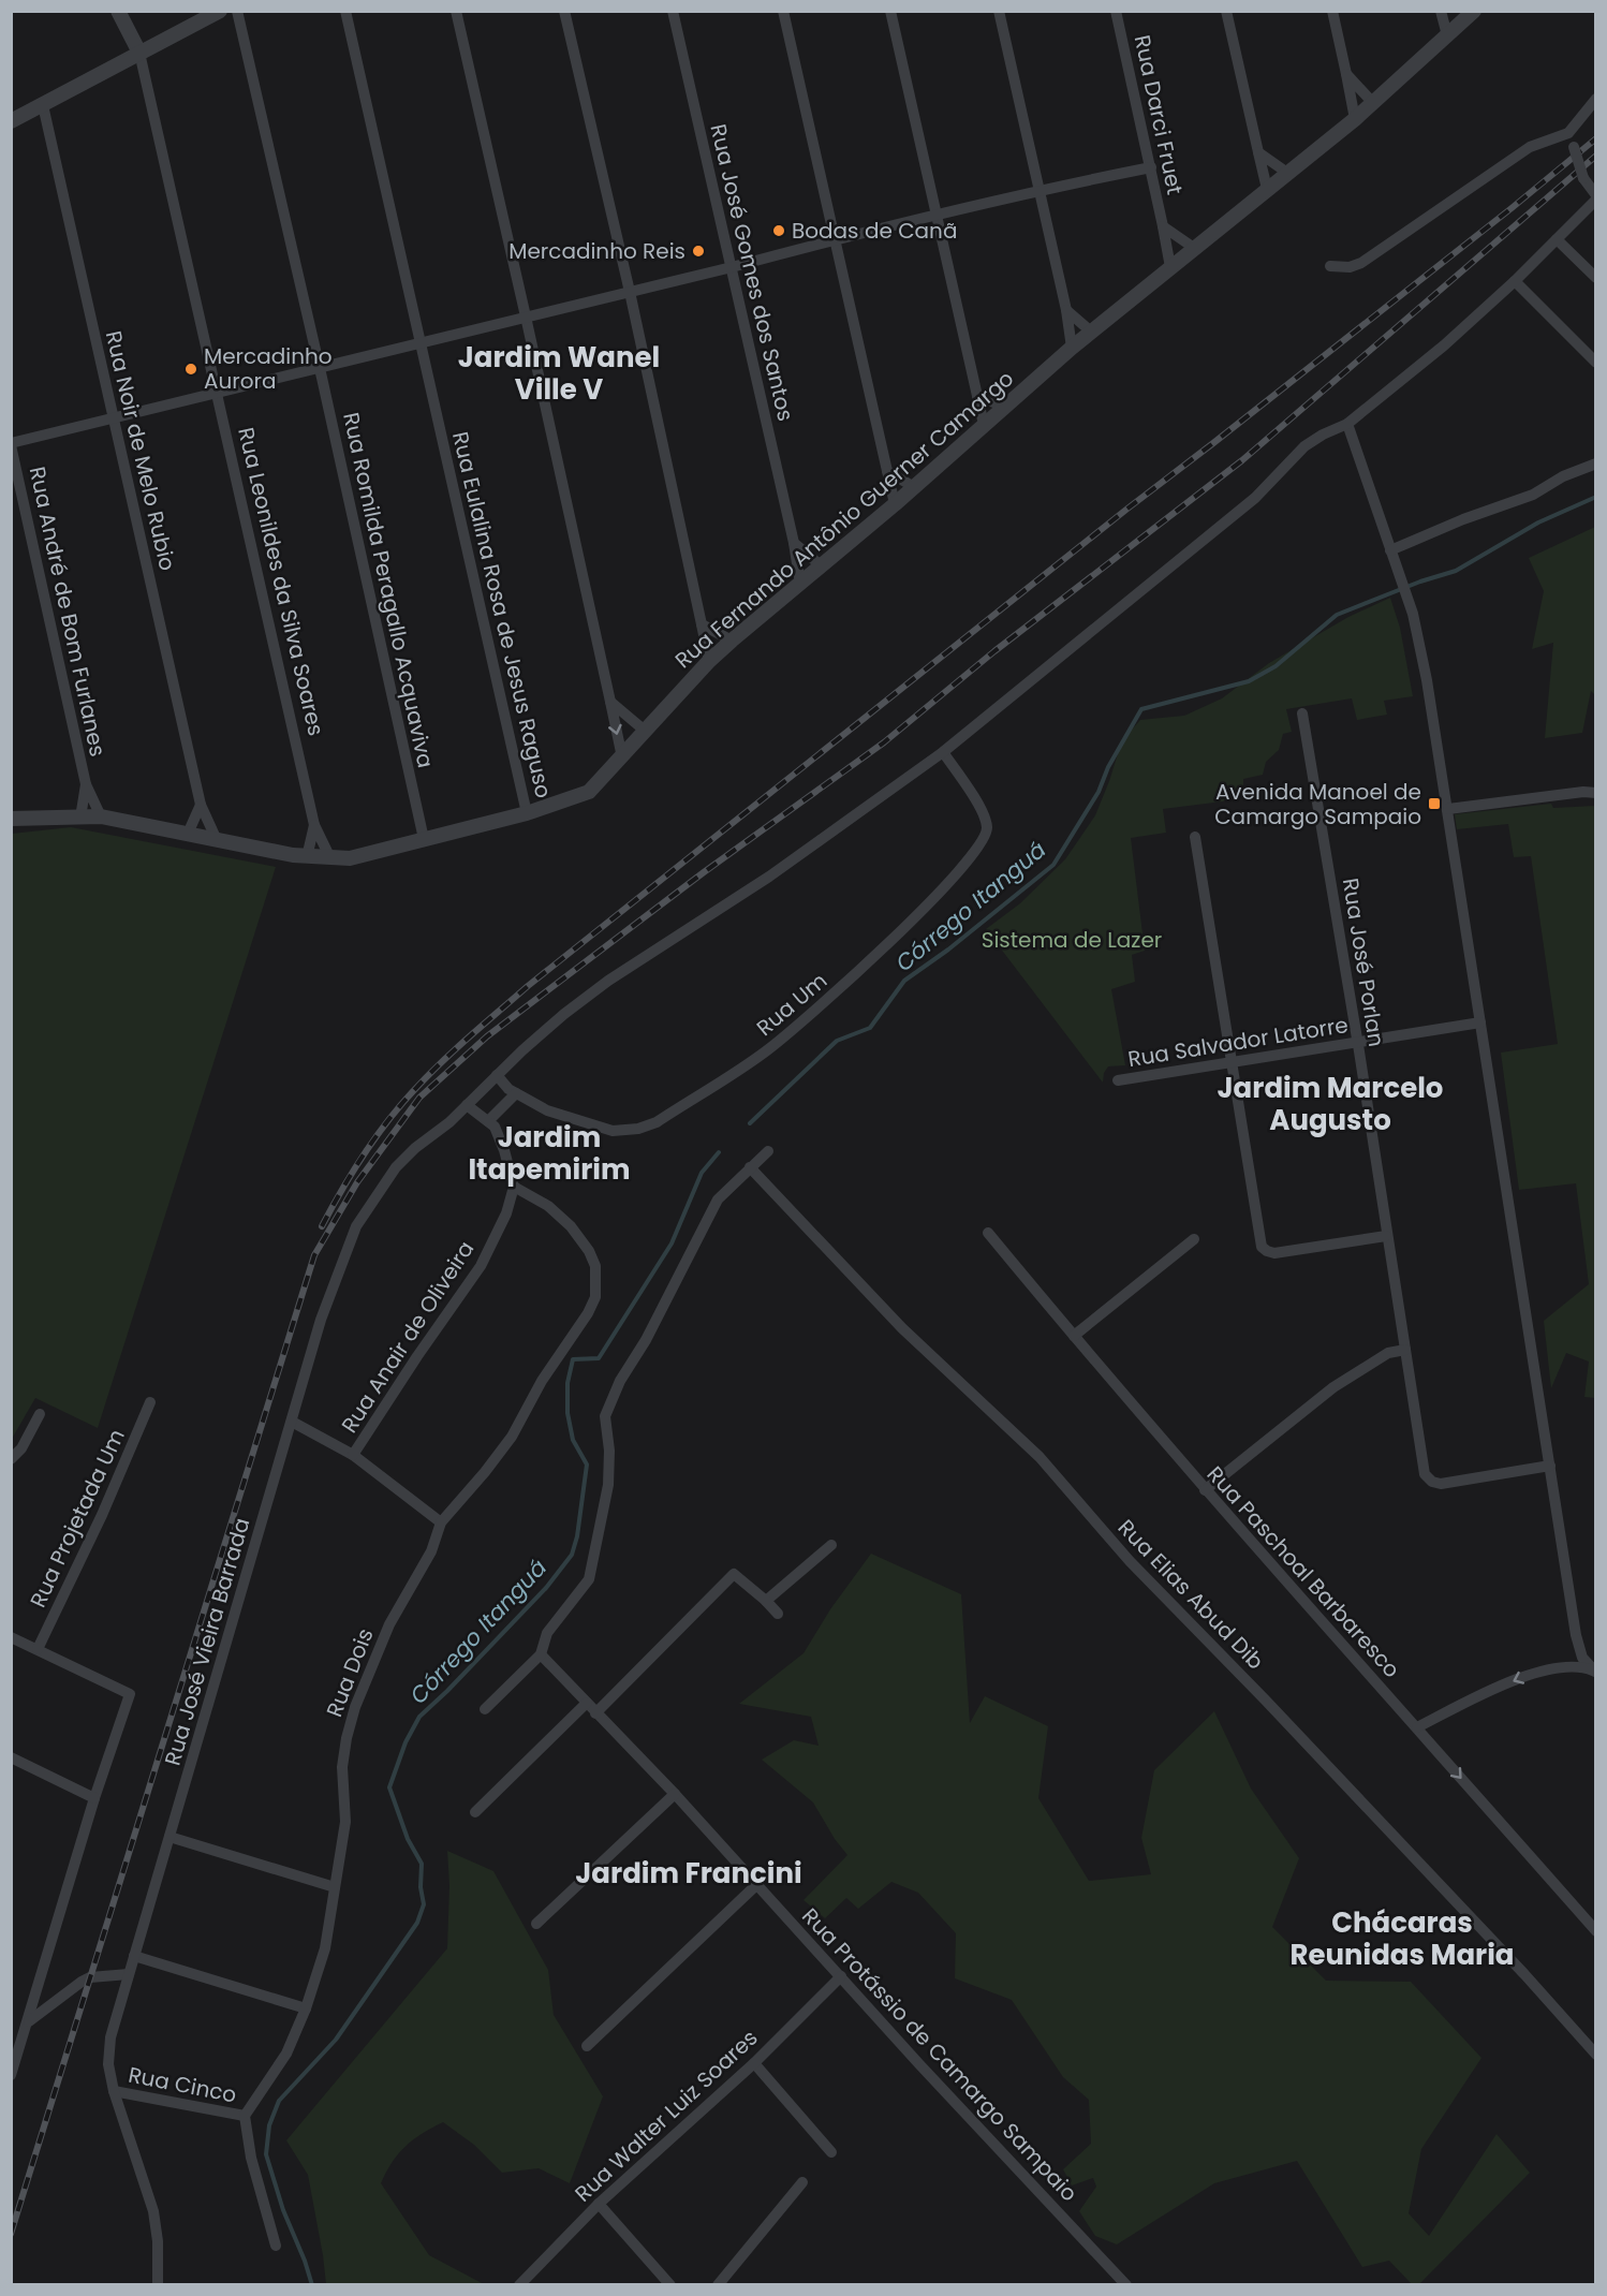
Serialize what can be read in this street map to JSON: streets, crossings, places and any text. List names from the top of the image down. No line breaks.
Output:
{"streets":{"street":["Rua Darci Fruet","Rua José Gomes dos Santos","Rua Noir de Melo Rubio","Rua Fernando Antônio Guerner Camargo","Rua Leonildes da Silva Soares","Rua Romilda Peragallo Acquaviva","Rua André de Bom Furlanes","Rua Eulalina Rosa de Jesus Raguso","Rua José Porlan","Rua Um","Rua Salvador Latorre","Rua Anair de Oliveira","Rua Projetada Um","Rua Paschoal Barbaresco","Rua Elias Abud Dib","Rua José Vieira Barrada","Rua Dois","Rua Protássio de Camargo Sampaio","Rua Cinco","Rua Walter Luiz Soares"]},"crossings":[["Rua Darci Fruet","Rua Fernando Antônio Guerner Camargo"],["Rua José Gomes dos Santos","Rua Fernando Antônio Guerner Camargo"],["Rua Noir de Melo Rubio","Rua Fernando Antônio Guerner Camargo"],["Rua Fernando Antônio Guerner Camargo","Rua Leonildes da Silva Soares"],["Rua Fernando Antônio Guerner Camargo","Rua Romilda Peragallo Acquaviva"],["Rua Fernando Antônio Guerner Camargo","Rua André de Bom Furlanes"],["Rua Fernando Antônio Guerner Camargo","Rua Eulalina Rosa de Jesus Raguso"],["Rua José Porlan","Rua Salvador Latorre"],["Rua Um","Rua José Vieira Barrada"],["Rua Anair de Oliveira","Rua Dois"],["Rua José Vieira Barrada","Rua Cinco"],["Rua Dois","Rua Cinco"],["Rua Protássio de Camargo Sampaio","Rua Walter Luiz Soares"]],"districts":["Jardim Wanel Ville V","Jardim Marcelo Augusto","Jardim Itapemirim","Jardim Francini","Chácaras Reunidas Maria"],"water":["Córrego Itanguá"],"parks":["Sistema de Lazer"],"places":{"other":["Bodas de Canã","Mercadinho Reis","Mercadinho Aurora"],"transit":["Avenida Manoel de Camargo Sampaio"]}}
